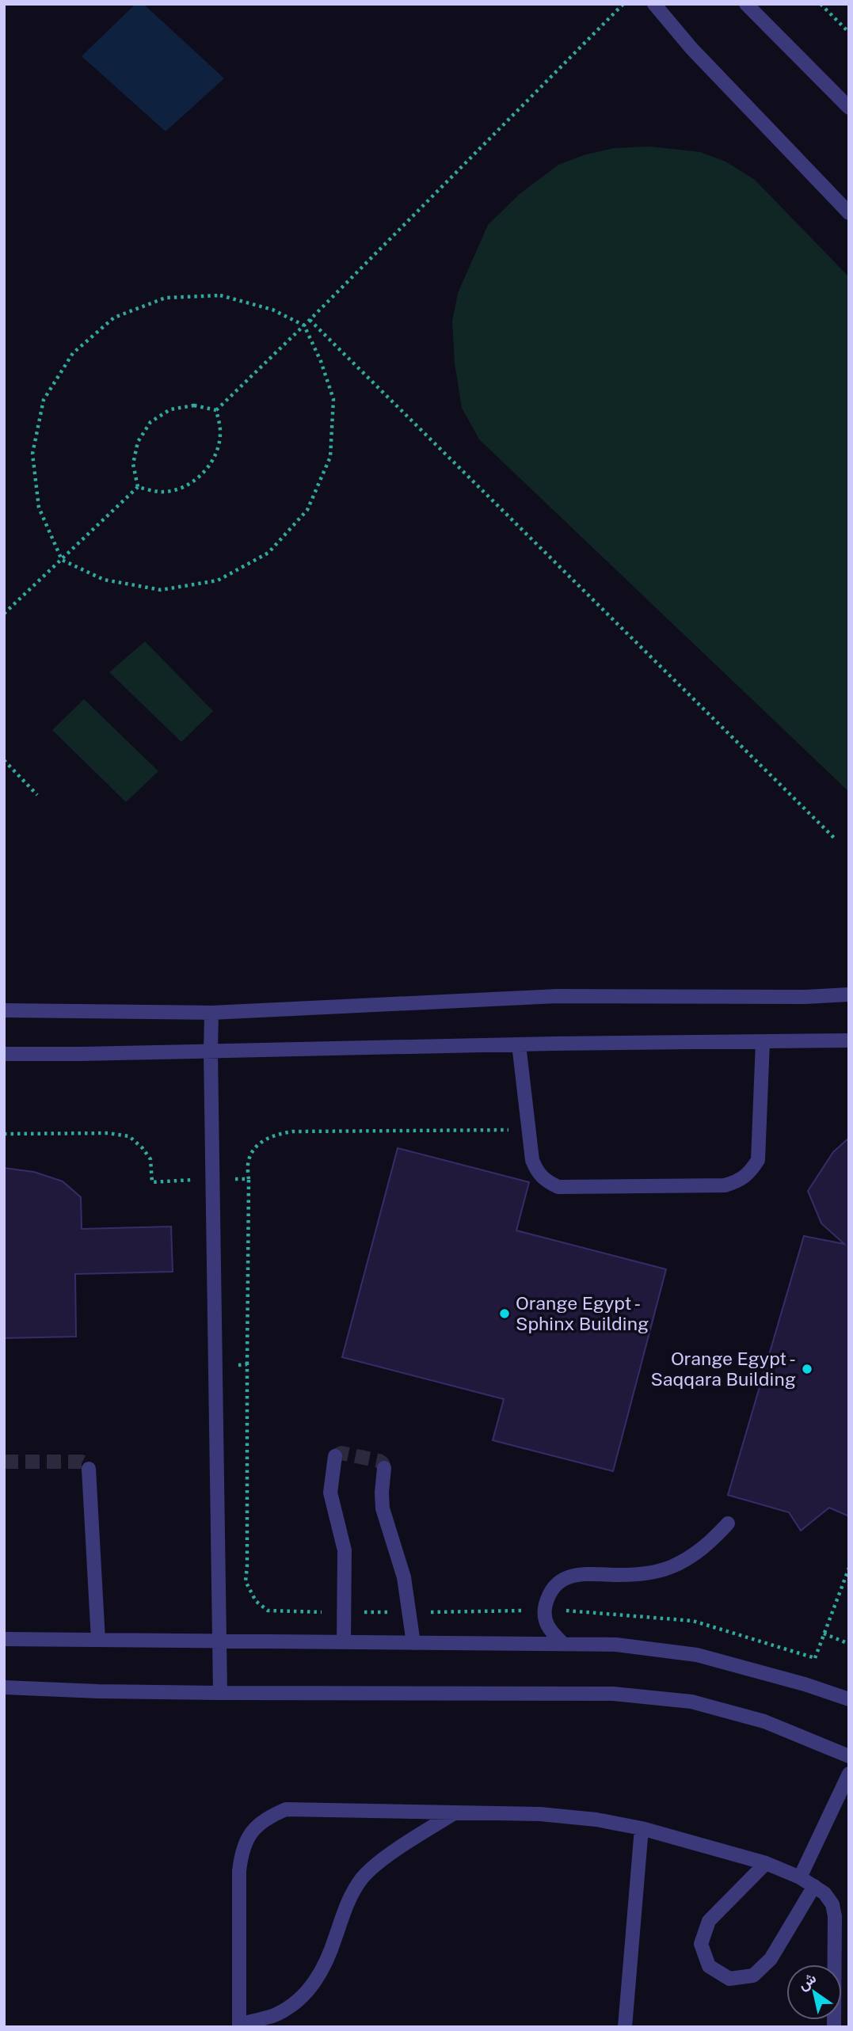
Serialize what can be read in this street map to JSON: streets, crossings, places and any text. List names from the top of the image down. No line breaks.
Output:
{"places":["Orange Egypt - Sphinx Building","Orange Egypt - Saqqara Building"],"north":"top left"}
